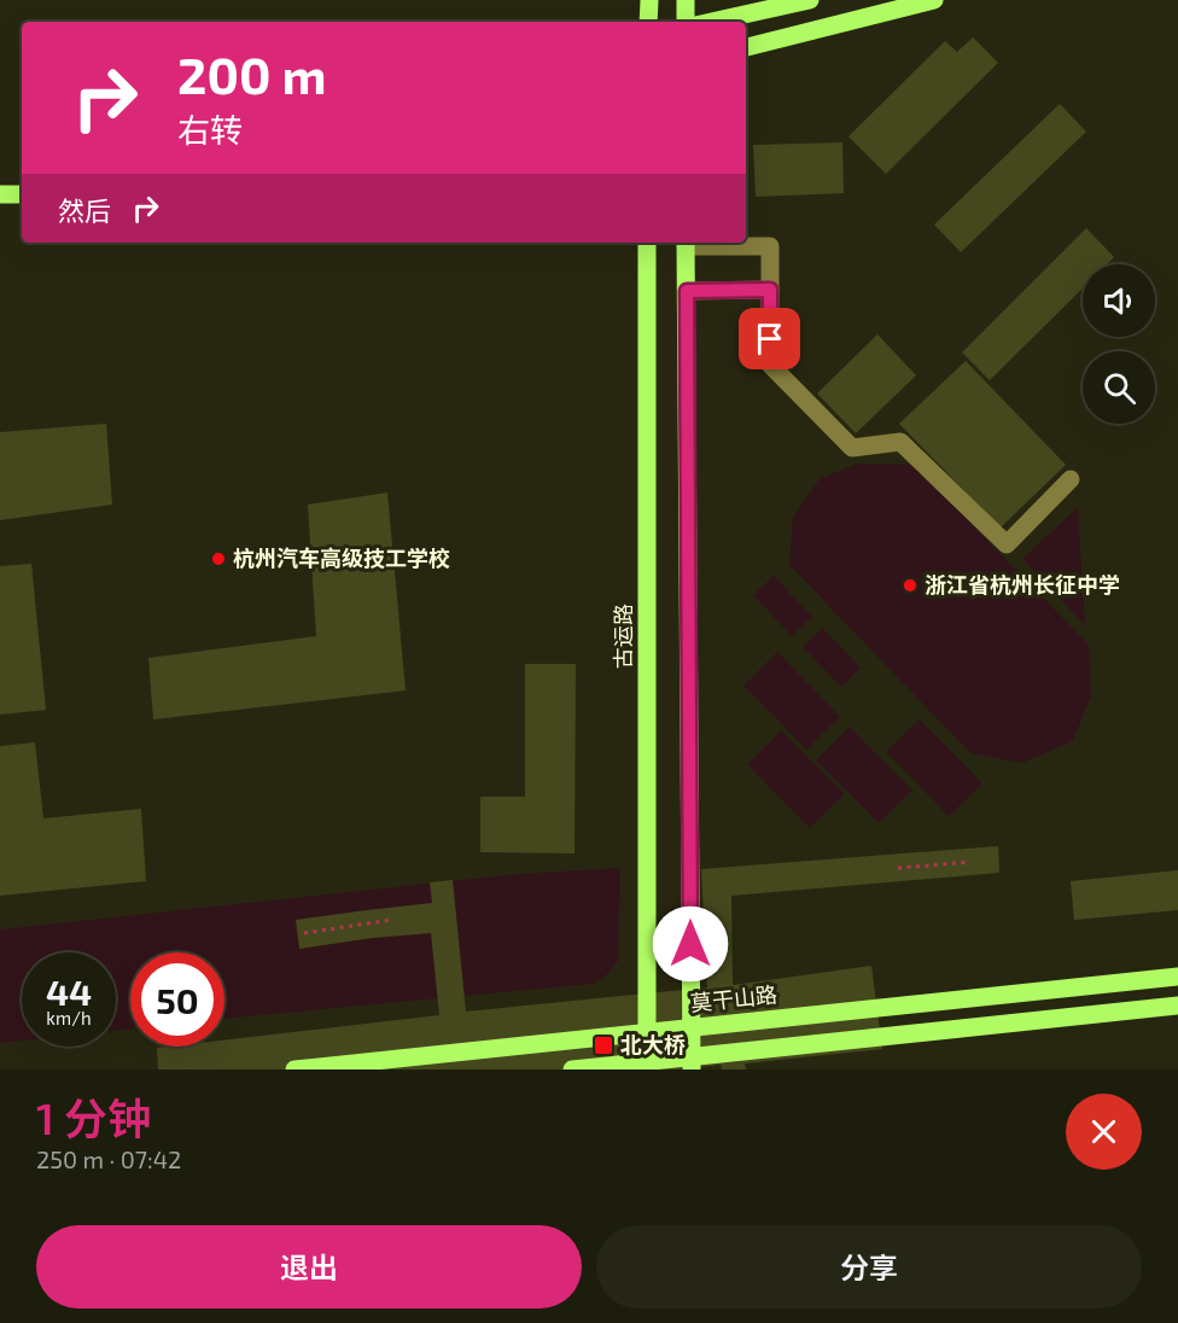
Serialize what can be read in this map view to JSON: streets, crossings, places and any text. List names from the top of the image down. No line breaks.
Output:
{"streets":{"main road":["古运路","莫干山路"]},"crossings":[["古运路","莫干山路"]],"places":{"other":["杭州汽车高级技工学校","浙江省杭州长征中学"],"transit":["北大桥"]},"page":{"turn":["200 m","右转"],"then":"然后","speed":"44 km/h","limit":"50","heading":["1 分钟","250 m · 07:42"],"buttons":["退出","分享"]}}
